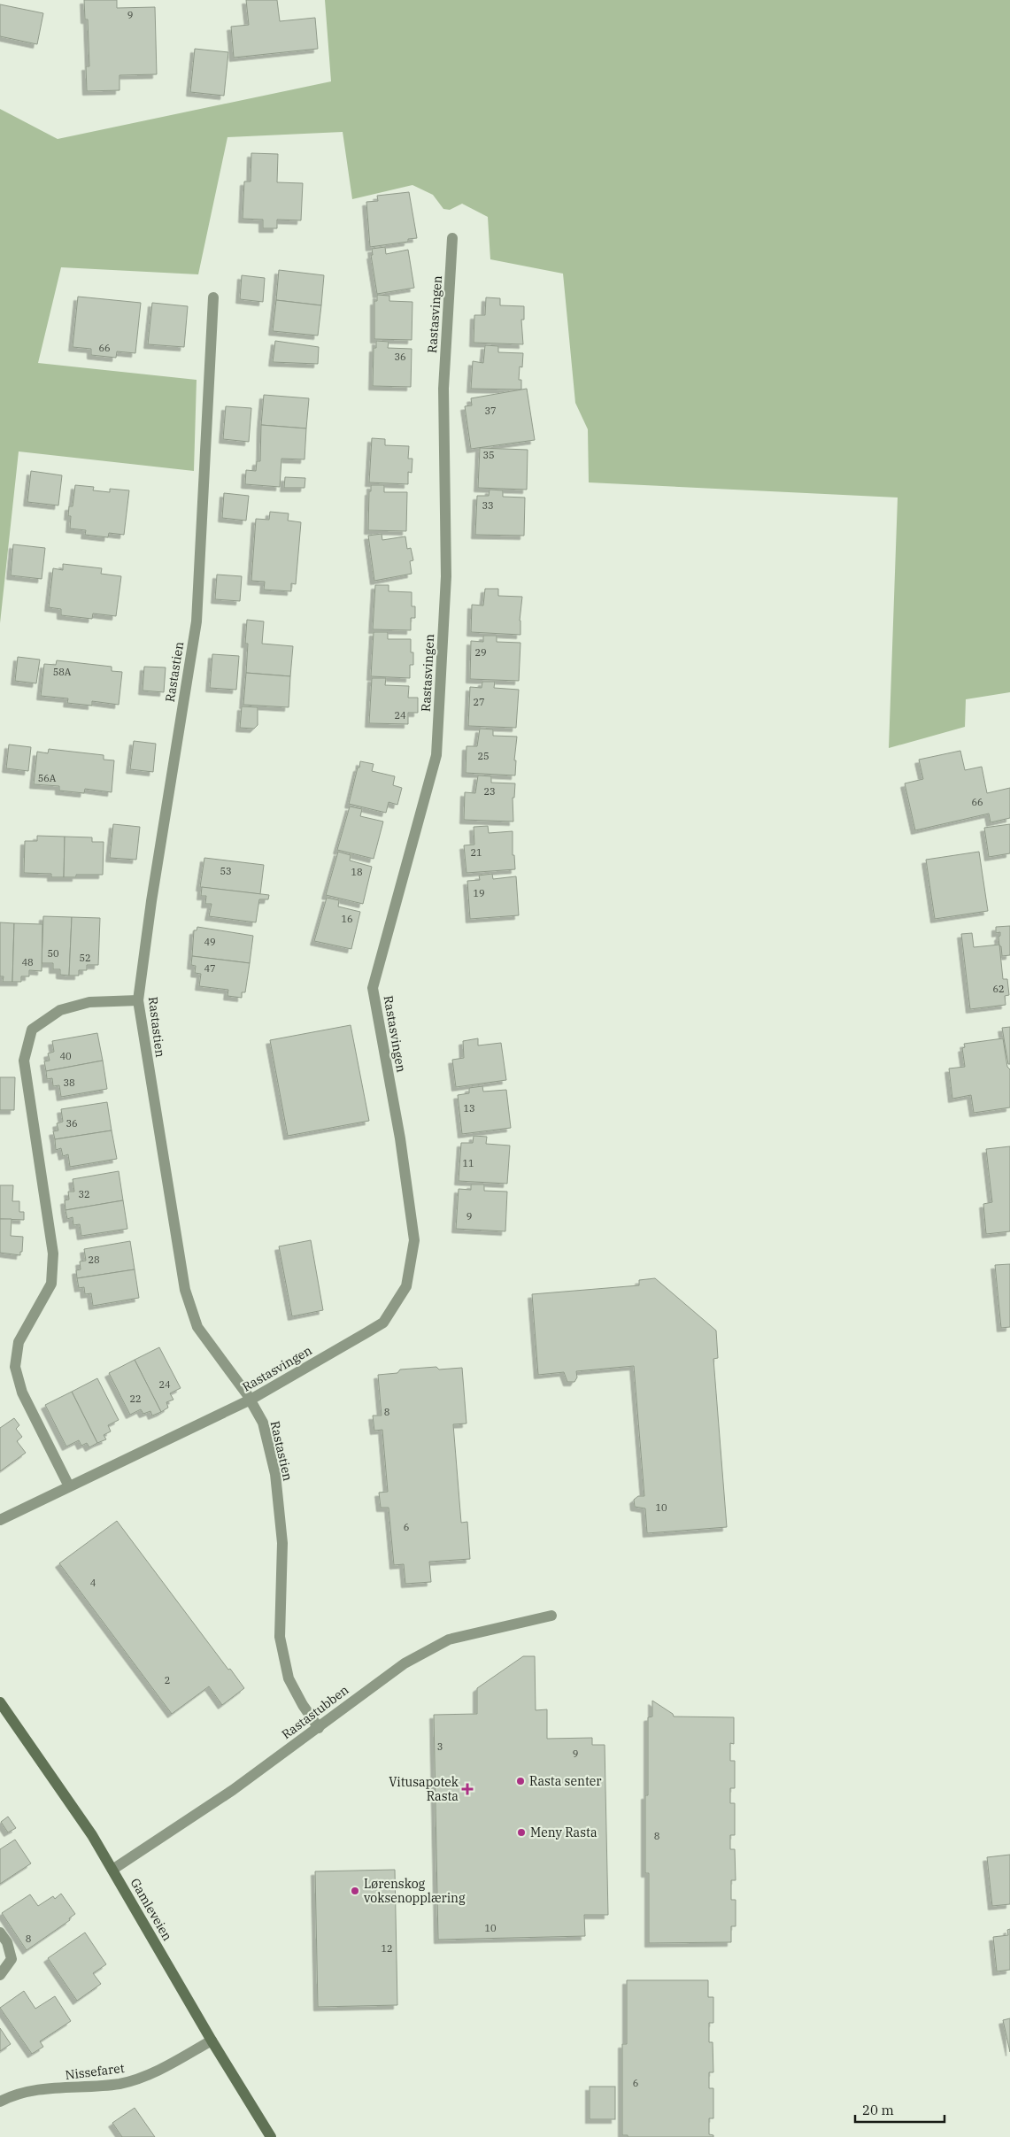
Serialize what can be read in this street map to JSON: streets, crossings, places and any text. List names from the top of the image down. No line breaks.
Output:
{"streets":{"main road":["Gamleveien"],"street":["Rastasvingen","Rastastien","Rastastubben","Nissefaret"]},"crossings":[["Rastasvingen","Rastastien"],["Rastastien","Rastastubben"],["Rastastubben","Gamleveien"],["Gamleveien","Nissefaret"]],"places":{"other":["Rasta senter","Meny Rasta","Lørenskog voksenopplæring"],"health":["Vitusapotek Rasta"]},"house_numbers":["9","66","36","37","35","33","29","58A","27","24","25","56A","23","66","21","53","18","19","16","49","50","52","48","47","62","40","38","13","36","11","32","9","28","24","22","8","10","6","4","2","3","9","8","10","8","12","6"],"scale_bar":"20 m"}
